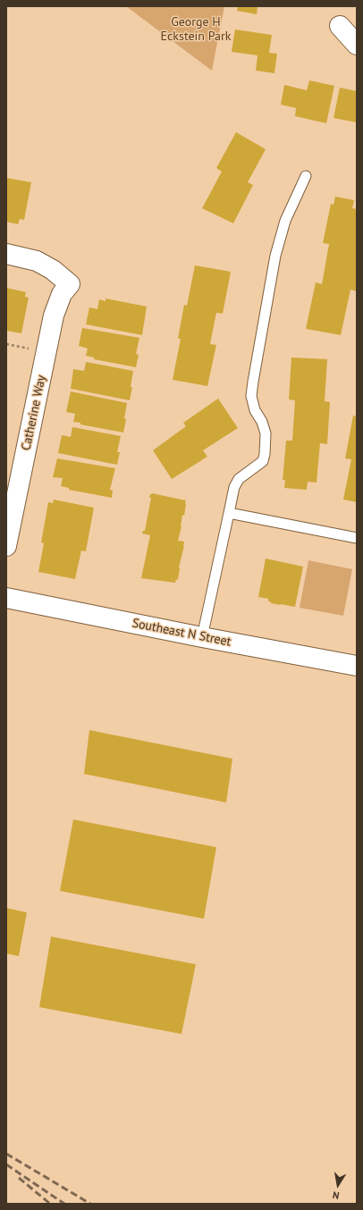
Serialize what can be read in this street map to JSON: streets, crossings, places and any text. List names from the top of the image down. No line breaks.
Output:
{"streets":{"street":["Catherine Way","Southeast N Street"]},"parks":["George H Eckstein Park"],"north":"bottom"}
